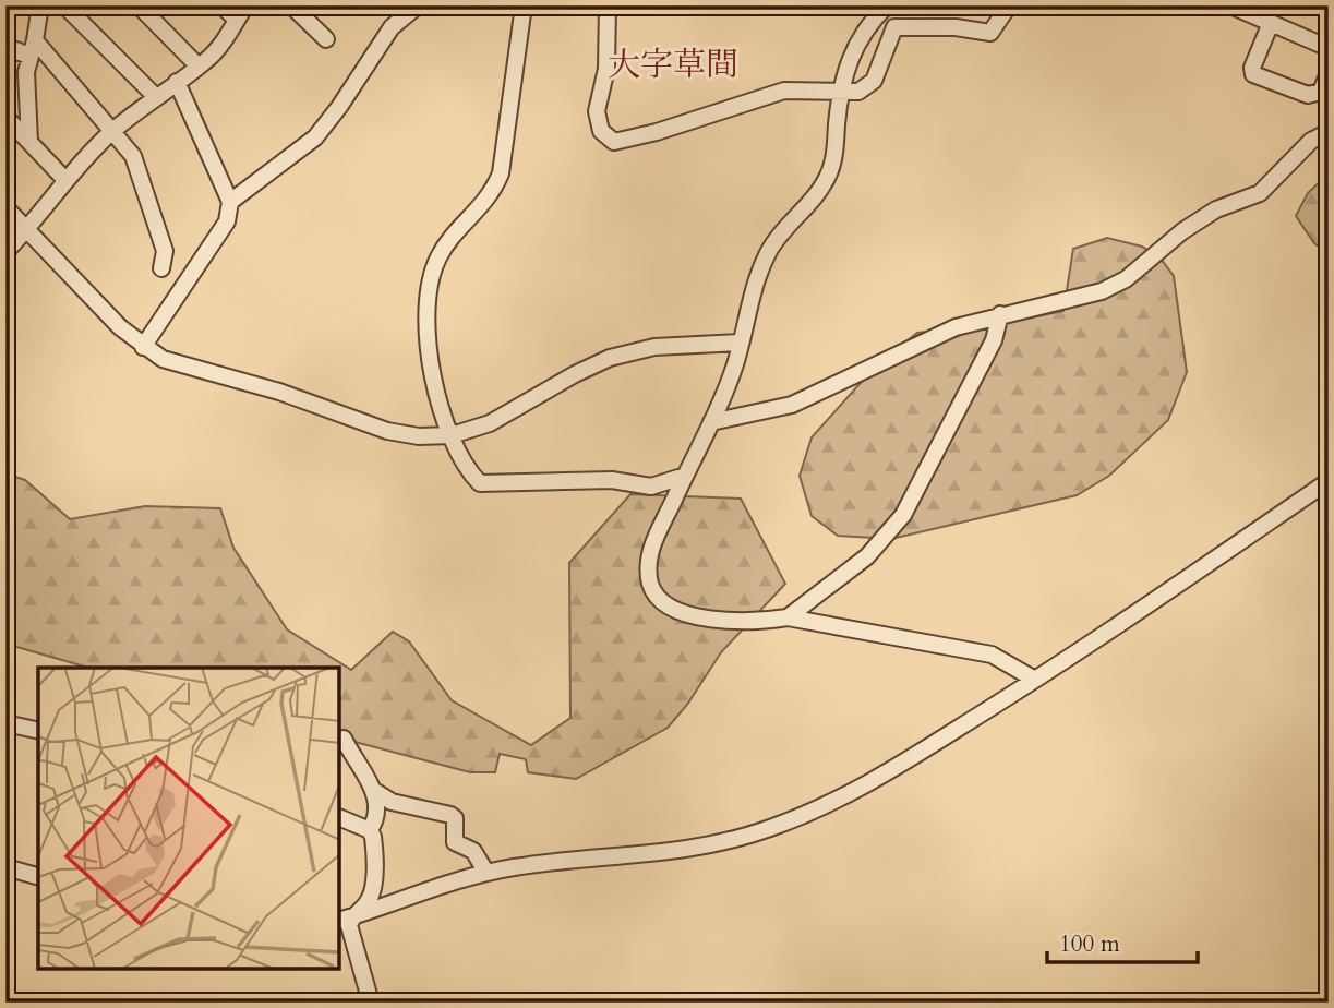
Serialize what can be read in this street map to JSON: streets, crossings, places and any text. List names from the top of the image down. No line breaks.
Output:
{"districts":["大字草間"],"scale_bar":"100 m"}
